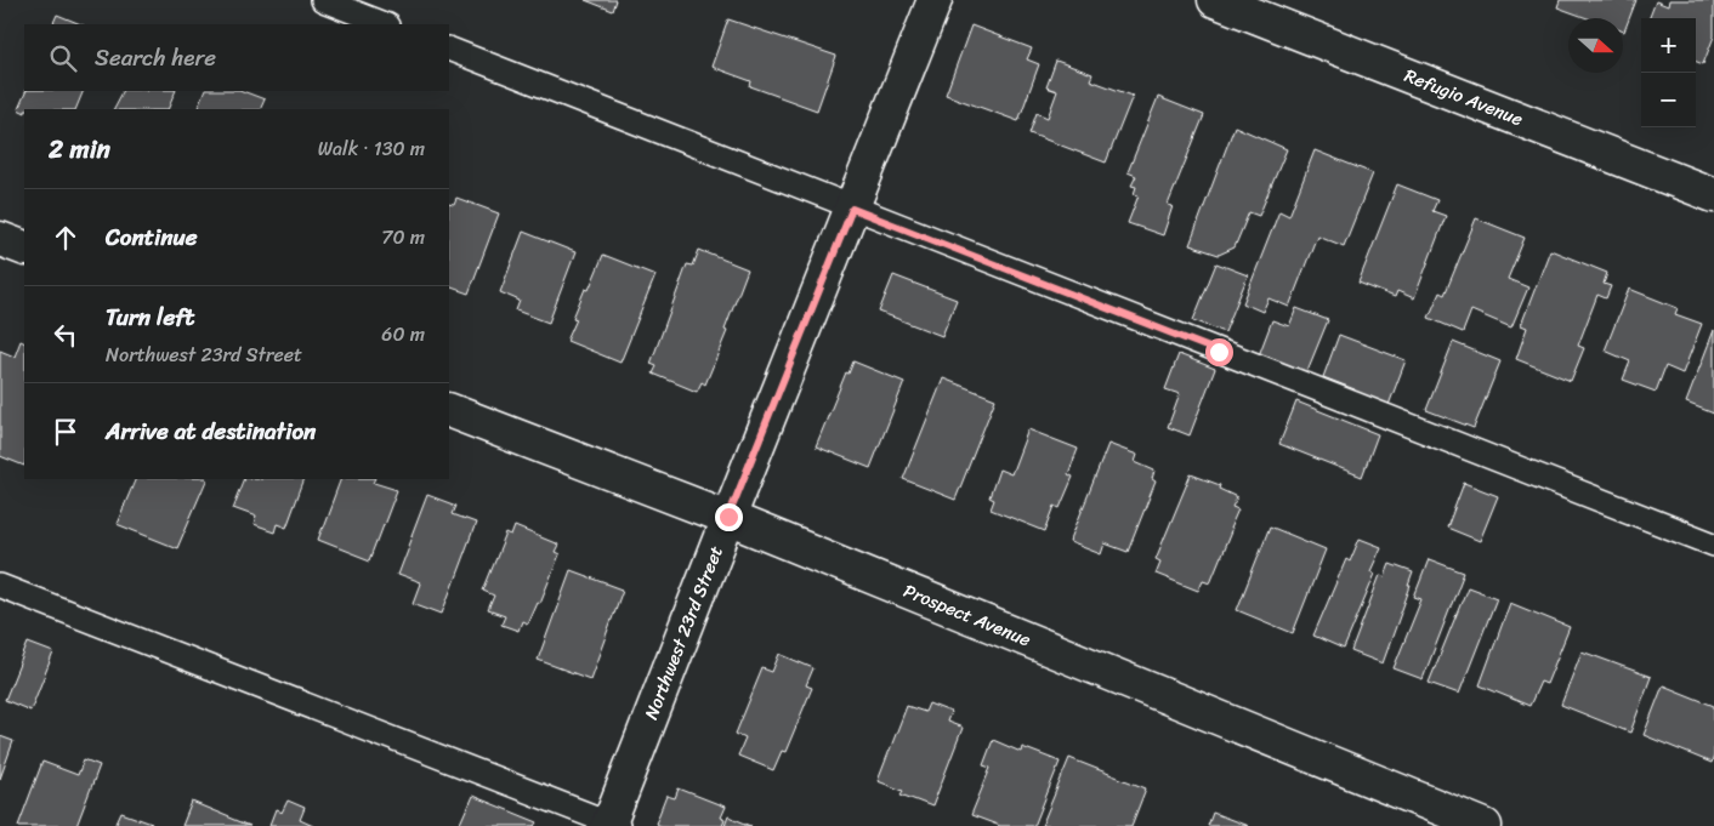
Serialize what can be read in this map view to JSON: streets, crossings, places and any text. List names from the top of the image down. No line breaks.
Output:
{"streets":{"street":["Refugio Avenue","Prospect Avenue","Northwest 23rd Street"]},"crossings":[["Prospect Avenue","Northwest 23rd Street"]],"north":"right","page":{"map_buttons":["+","−"],"search":"Search here","heading":["2 min","Walk · 130 m"],"list":[["Continue","70 m"],["Turn left","Northwest 23rd Street","60 m"],"Arrive at destination"]}}
